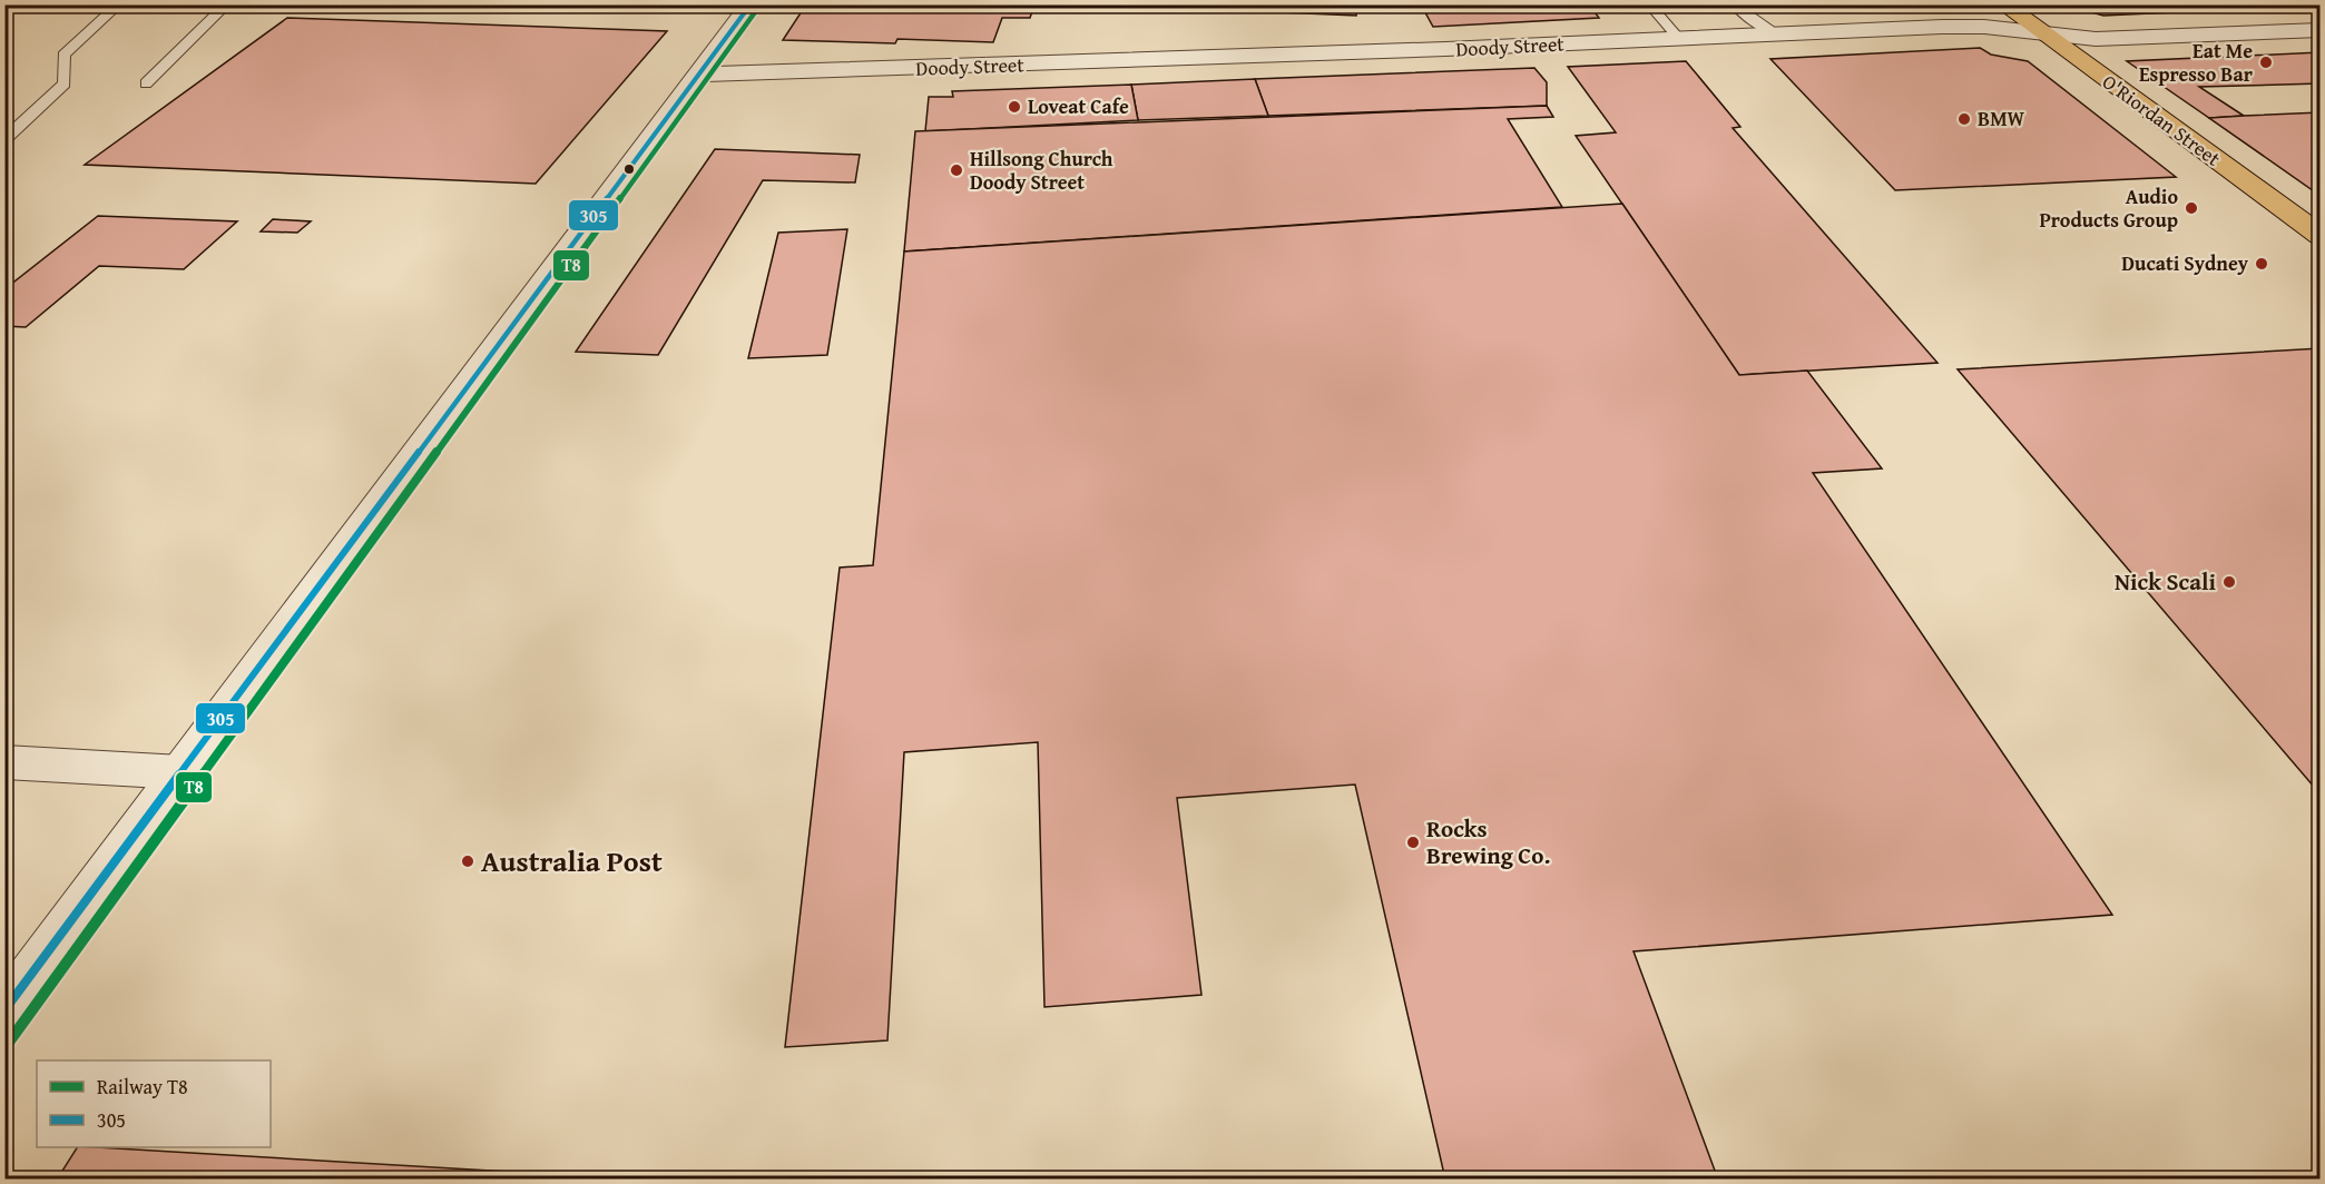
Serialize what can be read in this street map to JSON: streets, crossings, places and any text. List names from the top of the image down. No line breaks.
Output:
{"streets":{"main road":["O'Riordan Street"],"street":["Doody Street"]},"crossings":[["Doody Street","O'Riordan Street"]],"places":["Eat Me Espresso Bar","Loveat Cafe","BMW","Hillsong Church Doody Street","Audio Products Group","Ducati Sydney","Nick Scali","Rocks Brewing Co.","Australia Post"],"lines":["rail line T8","transit line 305"],"legend":["Railway T8","305"]}
